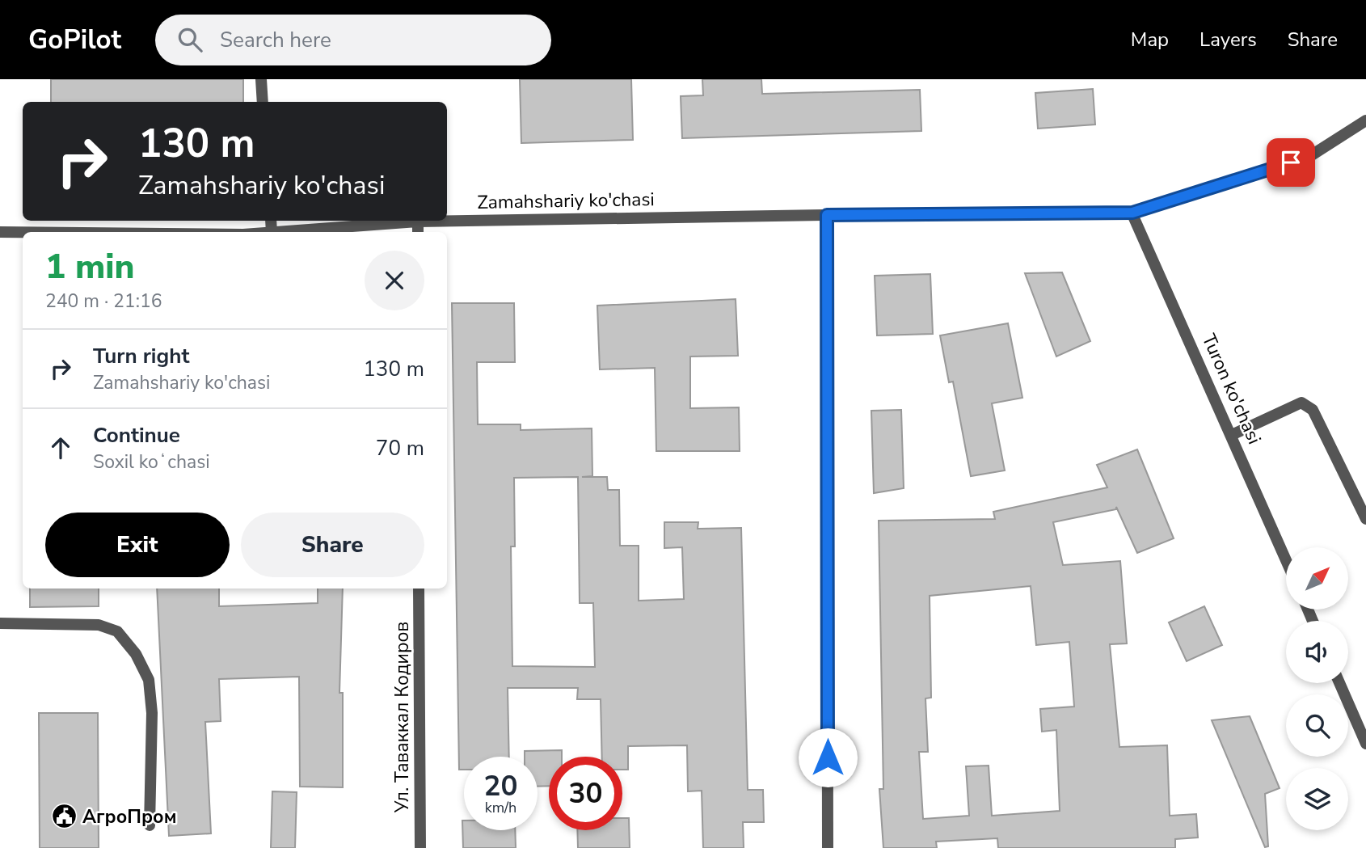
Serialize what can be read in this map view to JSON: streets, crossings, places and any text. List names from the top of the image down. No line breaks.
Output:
{"streets":{"street":["Zamahshariy ko'chasi","Turon ko'chasi","Ул. Таваккал Кодиров"]},"crossings":[["Zamahshariy ko'chasi","Turon ko'chasi"]],"places":{"public building":["АгроПром"]},"north":"top right","page":{"header":"GoPilot","search":"Search here","nav":["Map","Layers","Share"],"turn":["130 m","Zamahshariy ko'chasi"],"heading":["1 min","240 m · 21:16"],"list":[{"name":"Turn right","note":"Zamahshariy ko'chasi","value":"130 m"},{"name":"Continue","note":"Soxil koʻchasi","value":"70 m"}],"buttons":["Exit","Share"],"speed":"20 km/h","limit":"30"}}
